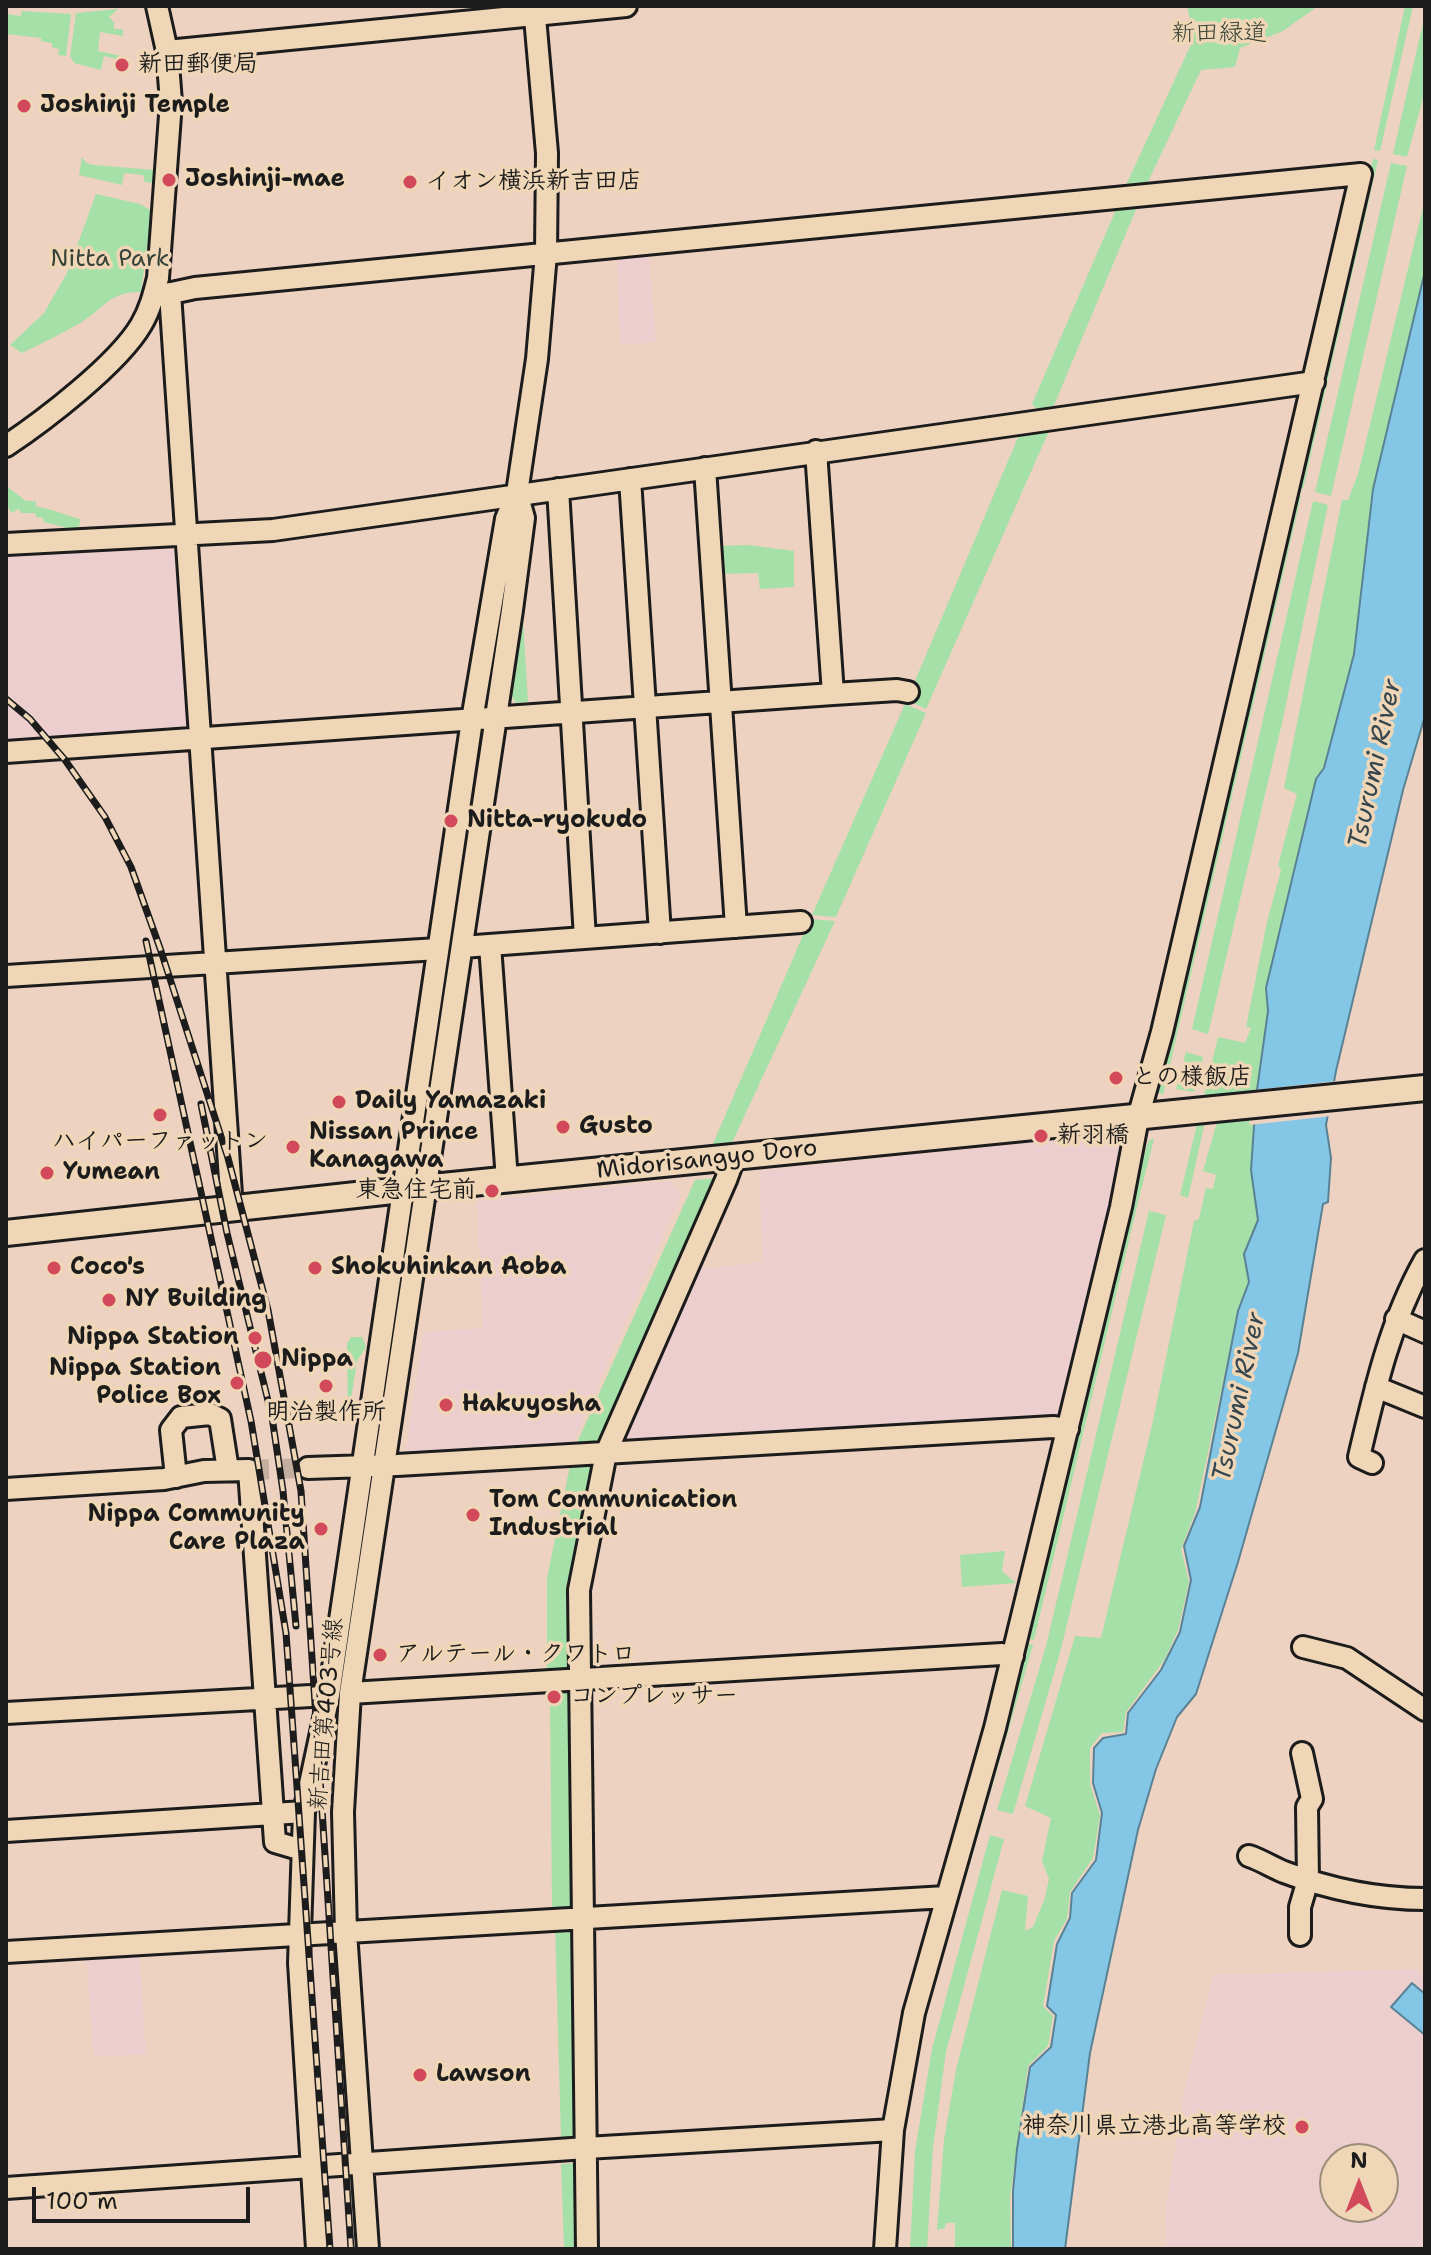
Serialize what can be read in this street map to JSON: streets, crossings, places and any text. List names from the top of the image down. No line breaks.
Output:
{"streets":{"main road":["Midorisangyo Doro"],"street":["新吉田第403号線"]},"crossings":[["Midorisangyo Doro","新吉田第403号線"]],"water":["Tsurumi River"],"parks":["新田緑道","Nitta Park"],"places":["新田郵便局","Joshinji Temple","Joshinji-mae","イオン横浜新吉田店","Nitta-ryokudo","との様飯店","Daily Yamazaki","ハイパーファットン","Gusto","新羽橋","Nissan Prince Kanagawa","Yumean","東急住宅前","Coco's","Shokuhinkan Aoba","NY Building","Nippa Station","Nippa","Nippa Station Police Box","明治製作所","Hakuyosha","Tom Communication Industrial","Nippa Community Care Plaza","アルテール・クワトロ","コンプレッサー","Lawson","神奈川県立港北高等学校"],"scale_bar":"100 m","north":"top"}
